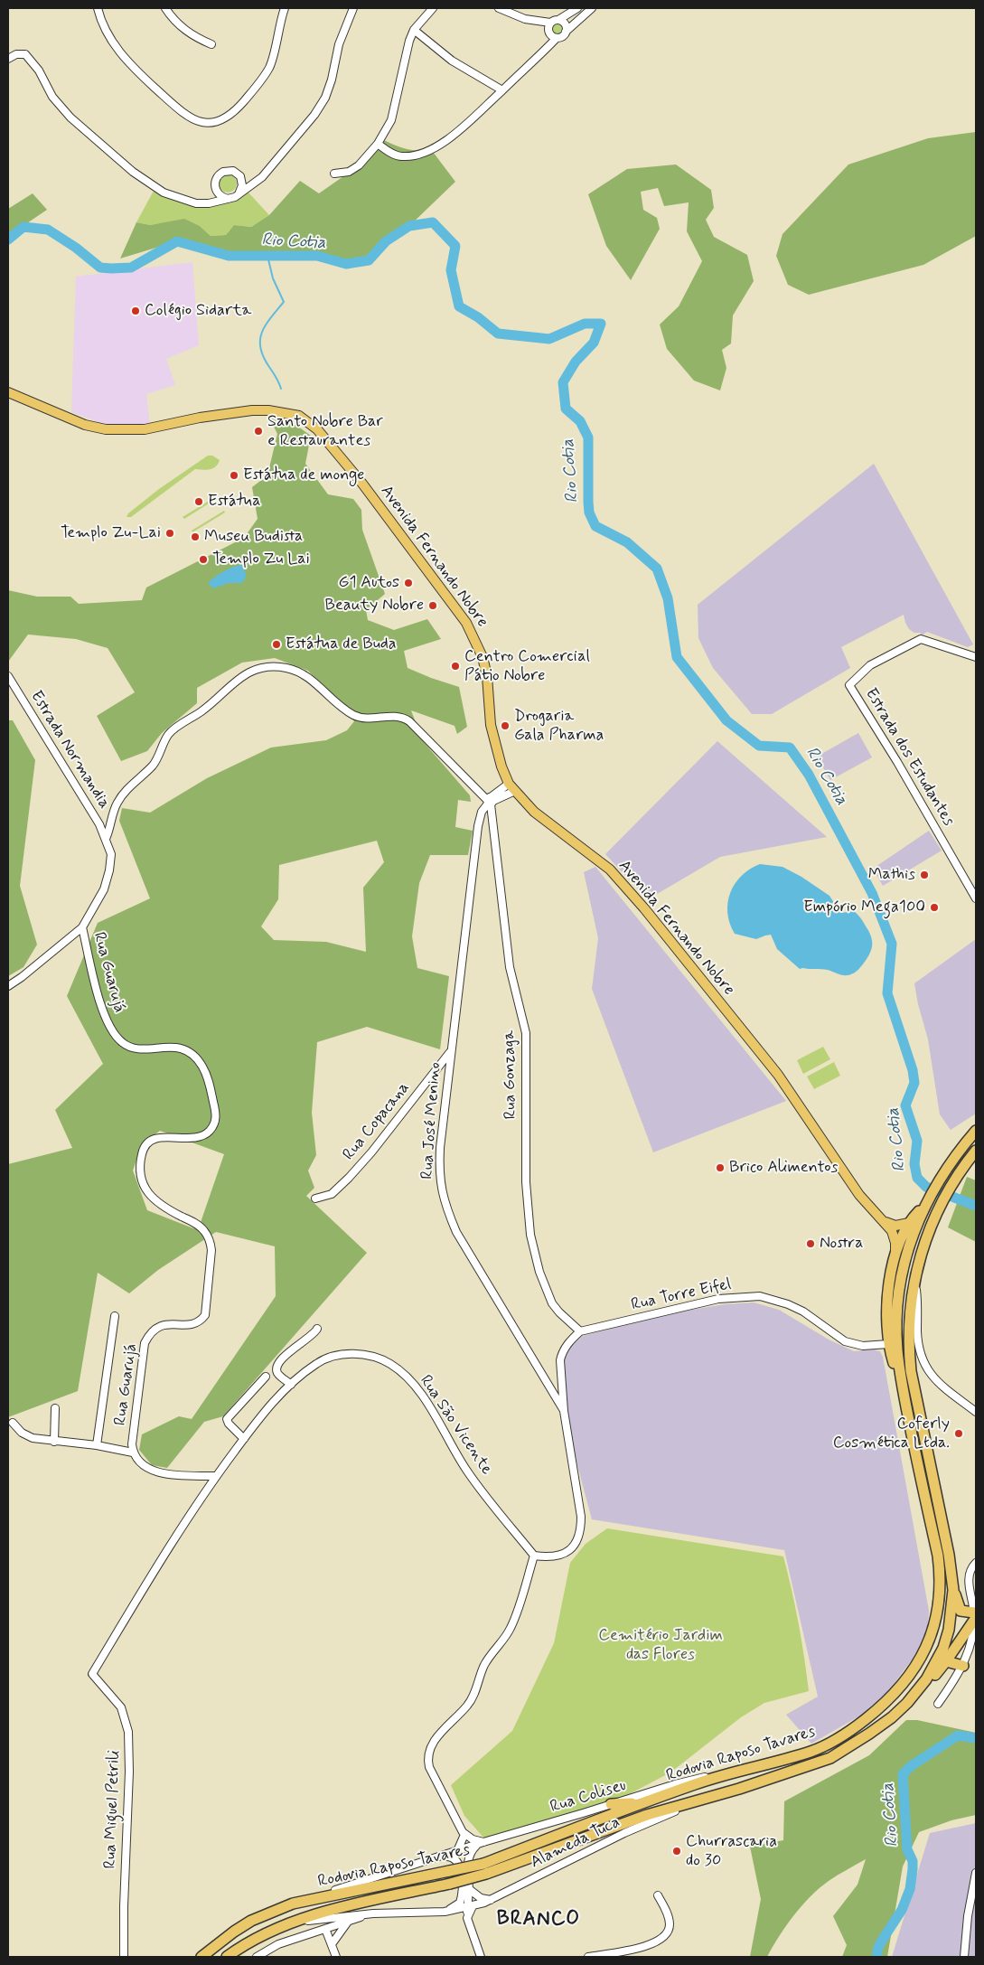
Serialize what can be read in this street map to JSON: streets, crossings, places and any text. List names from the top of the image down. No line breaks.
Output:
{"streets":{"highway":["Rodovia Raposo Tavares"],"main road":["Avenida Fernando Nobre"],"street":["Estrada Normandia","Estrada dos Estudantes","Rua Guarujá","Rua Gonzaga","Rua José Menino","Rua Copacana","Rua Torre Eifel","Rua São Vicente","Rua Coliseu","Rua Miguel Petrili","Alameda Tuca"]},"crossings":[["Avenida Fernando Nobre","Rua José Menino"],["Estrada Normandia","Rua Guarujá"],["Estrada Normandia","Rua Gonzaga"],["Estrada Normandia","Rua José Menino"],["Rua Gonzaga","Rua José Menino"],["Rua Gonzaga","Rua Torre Eifel"],["Rua José Menino","Rua Copacana"],["Rua São Vicente","Rua Miguel Petrili"],["Rodovia Raposo Tavares","Rua Coliseu"],["Rodovia Raposo Tavares","Alameda Tuca"]],"districts":["BRANCO"],"water":["Rio Cotia"],"parks":["Cemitério Jardim das Flores"],"places":["Colégio Sidarta","Santo Nobre Bar e Restaurantes","Estátua de monge","Estátua","Templo Zu-Lai","Museu Budista","Templo Zu Lai","G1 Autos","Beauty Nobre","Estátua de Buda","Centro Comercial Pátio Nobre","Drogaria Gala Pharma","Mathis","Empório Mega100","Brico Alimentos","Nostra","Coferly Cosmética Ltda.","Churrascaria do 30"]}
